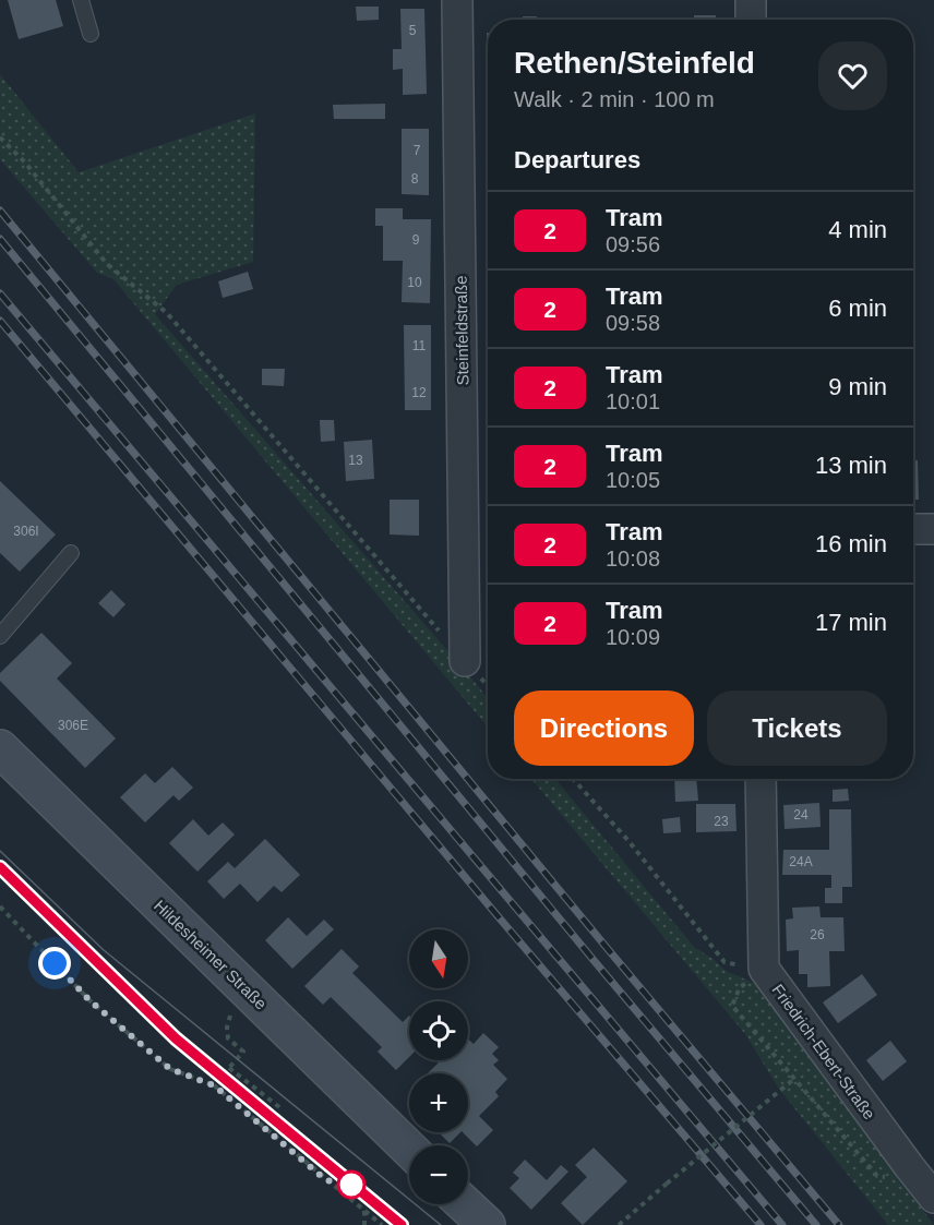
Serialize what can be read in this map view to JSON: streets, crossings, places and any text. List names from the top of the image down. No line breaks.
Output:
{"streets":{"street":["Steinfeldstraße","Hildesheimer Straße","Friedrich-Ebert-Straße"]},"lines":["tram line 2"],"house_numbers":["5","7","8","9","10","11","12","13","306I","306E","24","23","24A","26"],"north":"bottom","page":{"heading":[["Rethen/Steinfeld","Walk · 2 min · 100 m"],"Departures"],"list":[{"mark":"2","name":"Tram","note":"09:56","value":"4 min"},{"mark":"2","name":"Tram","note":"09:58","value":"6 min"},{"mark":"2","name":"Tram","note":"10:01","value":"9 min"},{"mark":"2","name":"Tram","note":"10:05","value":"13 min"},{"mark":"2","name":"Tram","note":"10:08","value":"16 min"},{"mark":"2","name":"Tram","note":"10:09","value":"17 min"}],"buttons":["Directions","Tickets"],"map_buttons":["+","−"]}}
